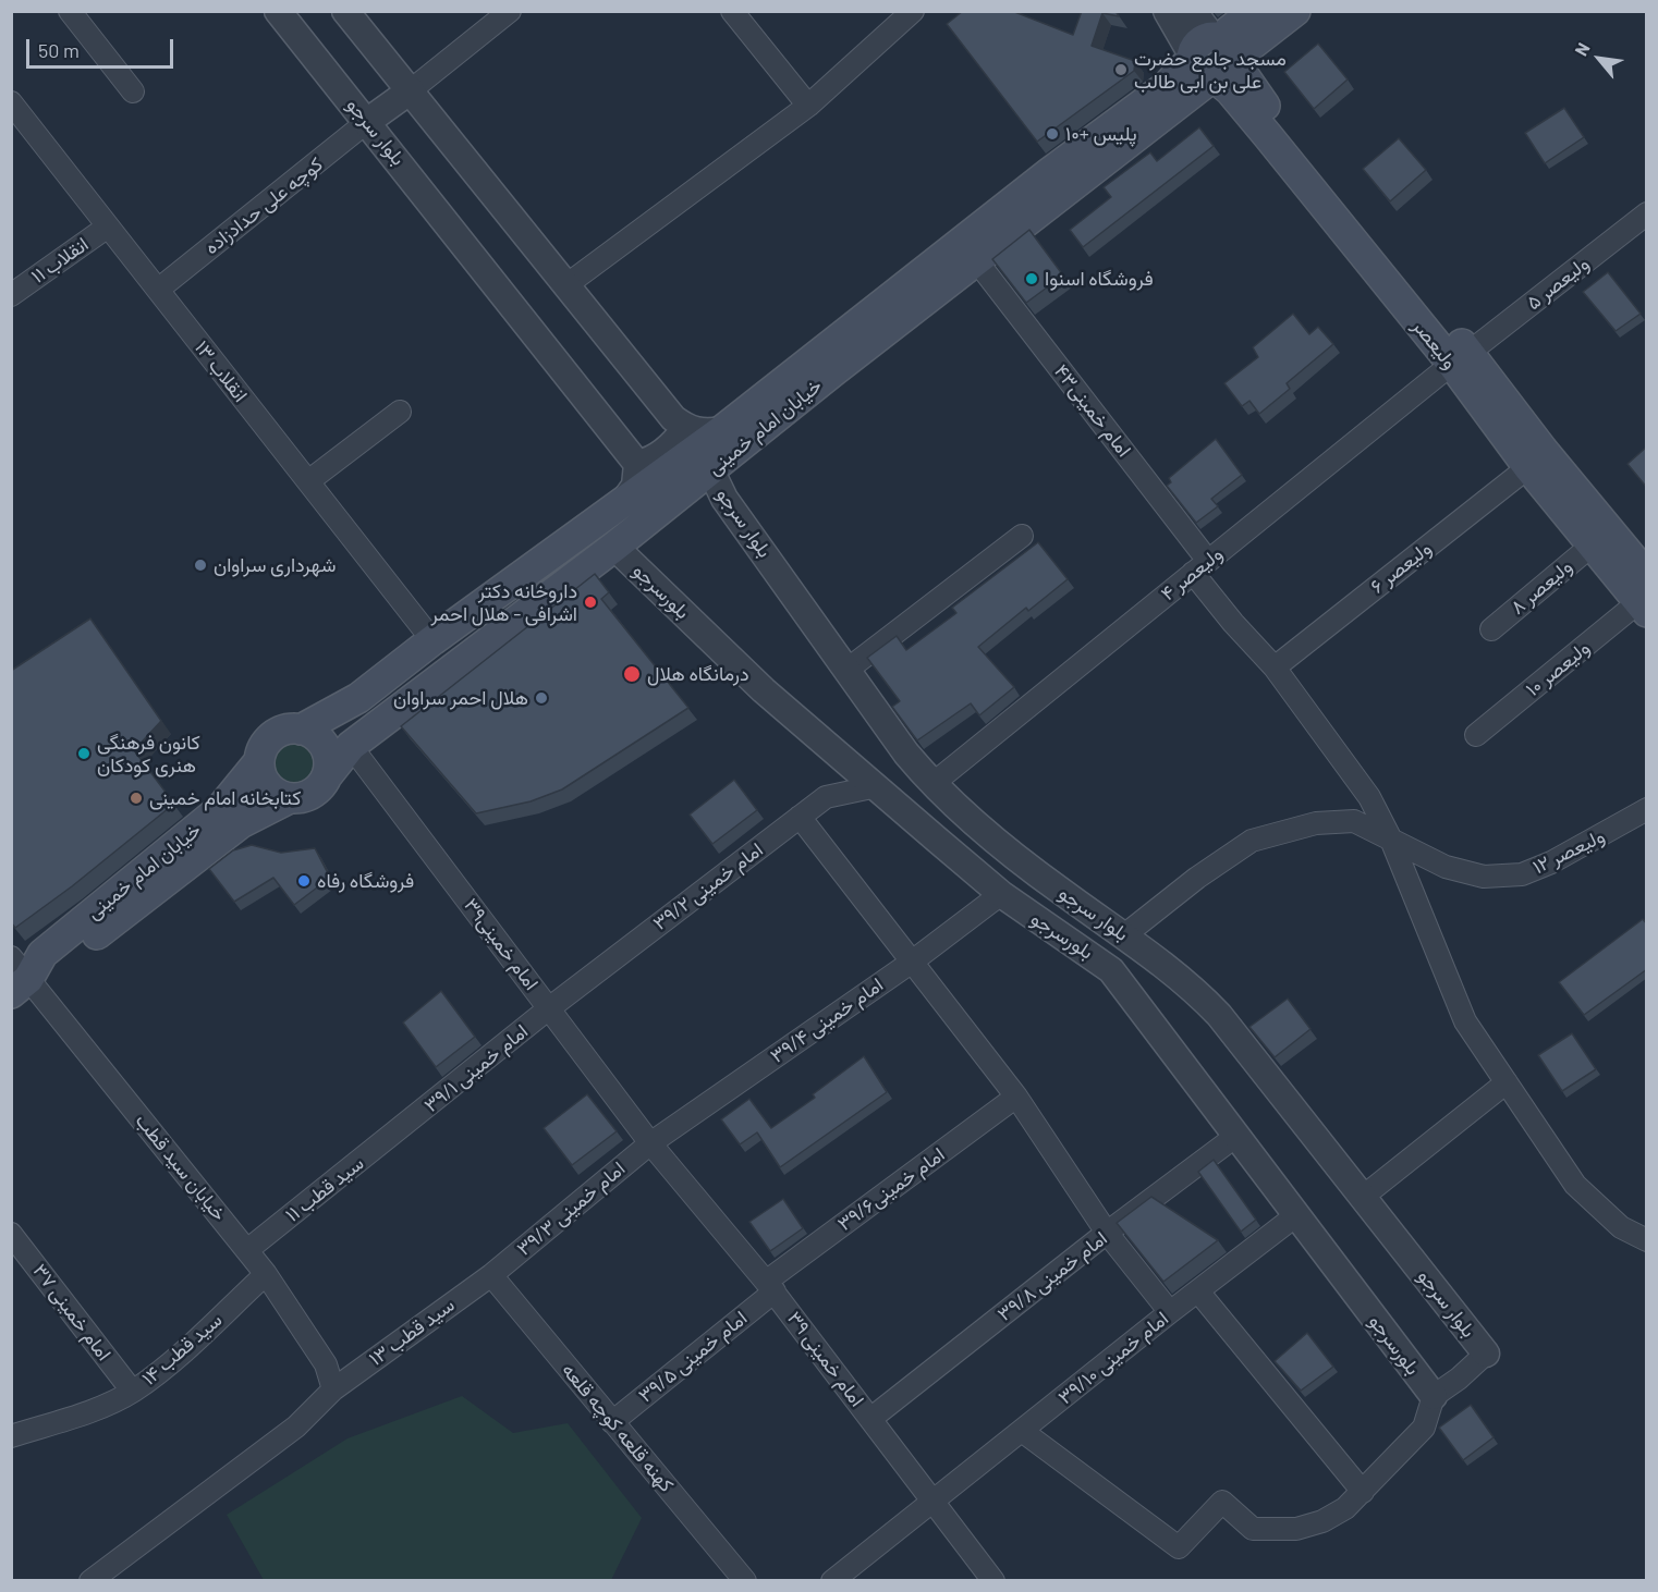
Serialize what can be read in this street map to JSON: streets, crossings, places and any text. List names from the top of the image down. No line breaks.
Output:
{"streets":{"main road":["ولیعصر","خیابان امام خمینی"],"street":["بلوار سرجو","کوچه علی حدادزاده","انقلاب ۱۱","ولیعصر ۵","انقلاب ۱۳","امام خمینی۴۳","ولیعصر ۶","ولیعصر ۴","ولیعصر ۸","بلورسرجو","ولیعصر ۱۰","ولیعصر ۱۲","امام خمینی ۳۹/۲","امام خمینی۳۹","امام خمینی ۳۹/۴","امام خمینی ۳۹/۱","خیابان سید قطب","سید قطب ۱۱","امام خمینی۳۹/۶","امام خمینی ۳۹/۳","امام خمینی ۳۹/۸","امام خمینی ۳۷","سید قطب ۱۳","سید قطب ۱۴","امام خمینی ۳۹/۵","امام خمینی ۳۹/۱۰","امام خمینی ۳۹","کهنه قلعه کوچه قلعه"]},"crossings":[["بلوار سرجو","کوچه علی حدادزاده"],["بلوار سرجو","خیابان امام خمینی"],["بلوار سرجو","ولیعصر ۴"],["بلوار سرجو","ولیعصر ۱۲"],["کوچه علی حدادزاده","انقلاب ۱۳"],["انقلاب ۱۱","انقلاب ۱۳"],["ولیعصر ۵","ولیعصر"],["ولیعصر ۵","ولیعصر ۴"],["ولیعصر","خیابان امام خمینی"],["ولیعصر","ولیعصر ۶"],["ولیعصر","ولیعصر ۴"],["ولیعصر","ولیعصر ۸"],["ولیعصر","ولیعصر ۱۰"],["انقلاب ۱۳","خیابان امام خمینی"],["امام خمینی۴۳","خیابان امام خمینی"],["امام خمینی۴۳","ولیعصر ۶"],["امام خمینی۴۳","ولیعصر ۴"],["امام خمینی۴۳","ولیعصر ۱۲"],["خیابان امام خمینی","بلورسرجو"],["خیابان امام خمینی","امام خمینی۳۹"],["خیابان امام خمینی","خیابان سید قطب"],["بلورسرجو","امام خمینی ۳۹/۲"],["بلورسرجو","امام خمینی ۳۹/۴"],["بلورسرجو","امام خمینی ۳۹/۸"],["بلورسرجو","امام خمینی ۳۹/۱۰"],["امام خمینی ۳۹/۲","امام خمینی۳۹"],["امام خمینی ۳۹/۲","امام خمینی ۳۹/۱"],["امام خمینی۳۹","امام خمینی ۳۹/۴"],["امام خمینی۳۹","امام خمینی ۳۹/۱"],["امام خمینی۳۹","امام خمینی ۳۹/۳"],["امام خمینی۳۹","امام خمینی ۳۹"],["امام خمینی ۳۹/۴","امام خمینی ۳۹/۳"],["امام خمینی ۳۹/۴","امام خمینی ۳۹"],["امام خمینی ۳۹/۱","سید قطب ۱۱"],["خیابان سید قطب","سید قطب ۱۱"],["خیابان سید قطب","سید قطب ۱۳"],["خیابان سید قطب","سید قطب ۱۴"],["امام خمینی۳۹/۶","امام خمینی ۳۹/۵"],["امام خمینی۳۹/۶","امام خمینی ۳۹"],["امام خمینی ۳۹/۳","سید قطب ۱۳"],["امام خمینی ۳۹/۳","امام خمینی ۳۹"],["امام خمینی ۳۹/۳","کهنه قلعه کوچه قلعه"],["امام خمینی ۳۹/۸","امام خمینی ۳۹"],["امام خمینی ۳۷","سید قطب ۱۴"],["سید قطب ۱۳","کهنه قلعه کوچه قلعه"],["امام خمینی ۳۹/۵","امام خمینی ۳۹"],["امام خمینی ۳۹/۵","کهنه قلعه کوچه قلعه"],["امام خمینی ۳۹/۱۰","امام خمینی ۳۹"]],"places":["مسجد جامع حضرت علی بن ابی طالب","پلیس +۱۰","فروشگاه اسنوا","شهرداری سراوان","داروخانه دکتر اشرافی - هلال احمر","درمانگاه هلال","هلال احمر سراوان","کانون فرهنگی هنری کودکان","کتابخانه امام خمینی","فروشگاه رفاه"],"scale_bar":"50 m","north":"top left"}
